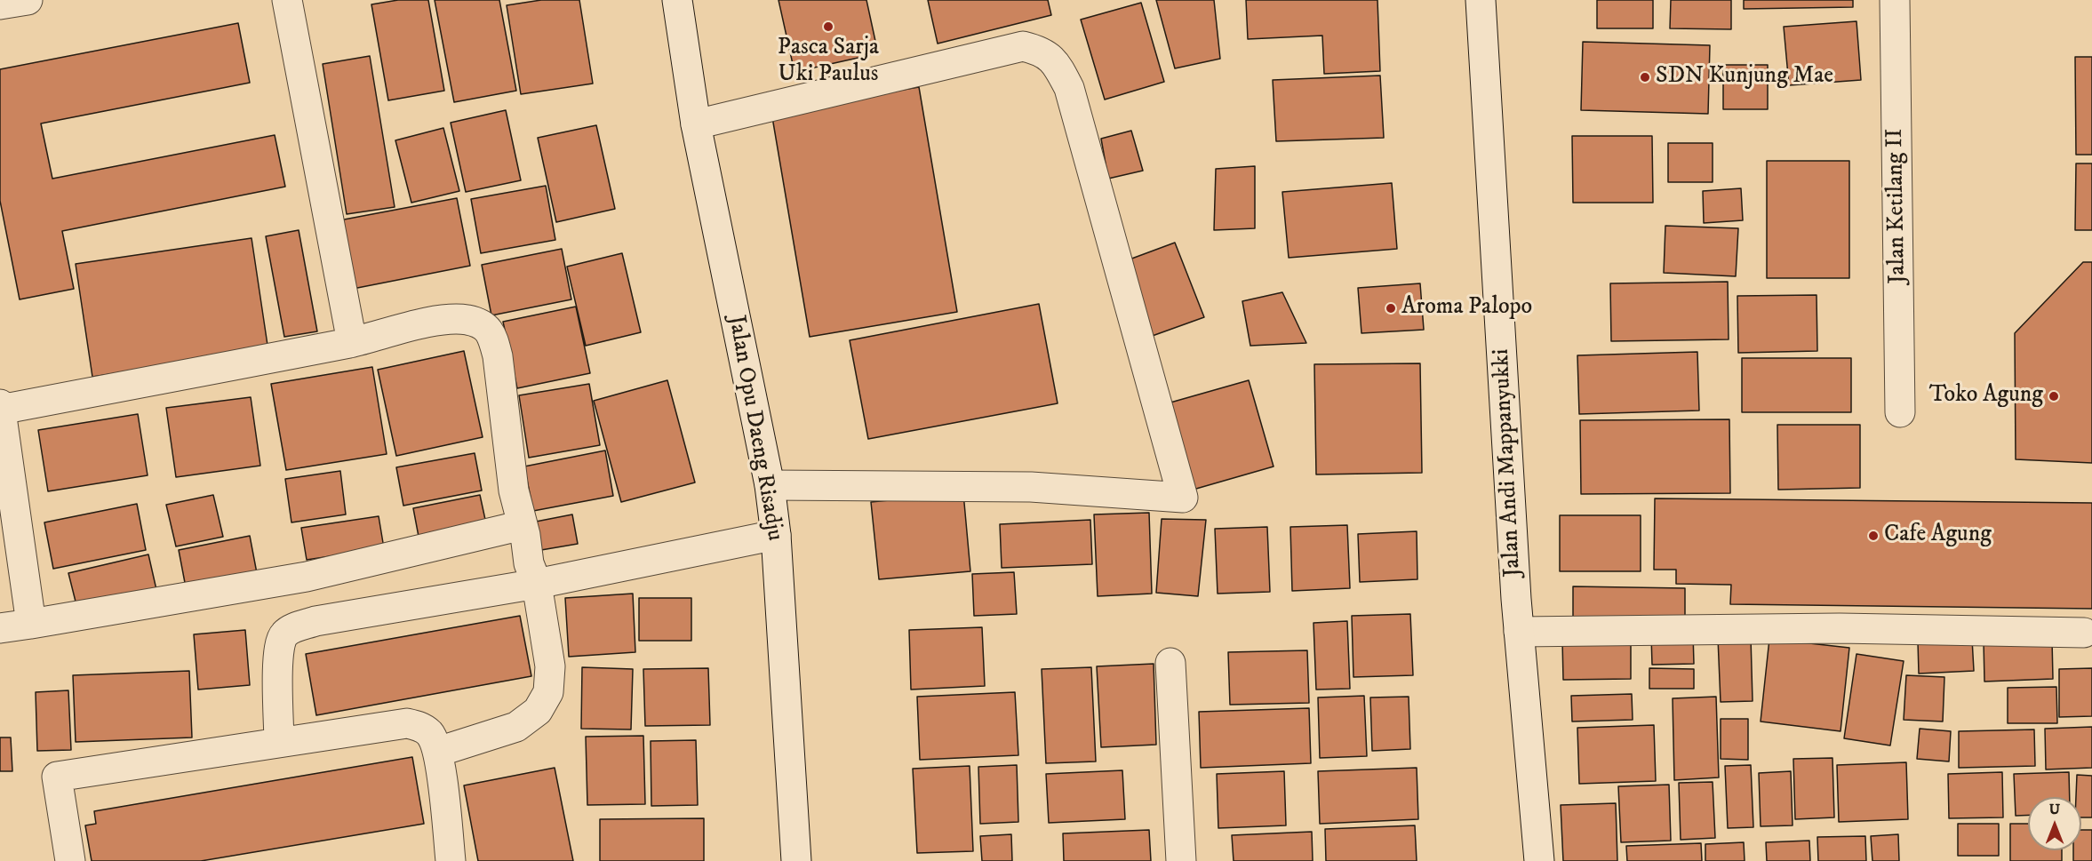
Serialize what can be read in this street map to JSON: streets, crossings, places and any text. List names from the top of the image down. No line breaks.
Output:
{"streets":{"street":["Jalan Ketilang II","Jalan Opu Daeng Risadju","Jalan Andi Mappanyukki"]},"places":["Pasca Sarja Uki Paulus","SDN Kunjung Mae","Aroma Palopo","Toko Agung","Cafe Agung"],"north":"top"}
